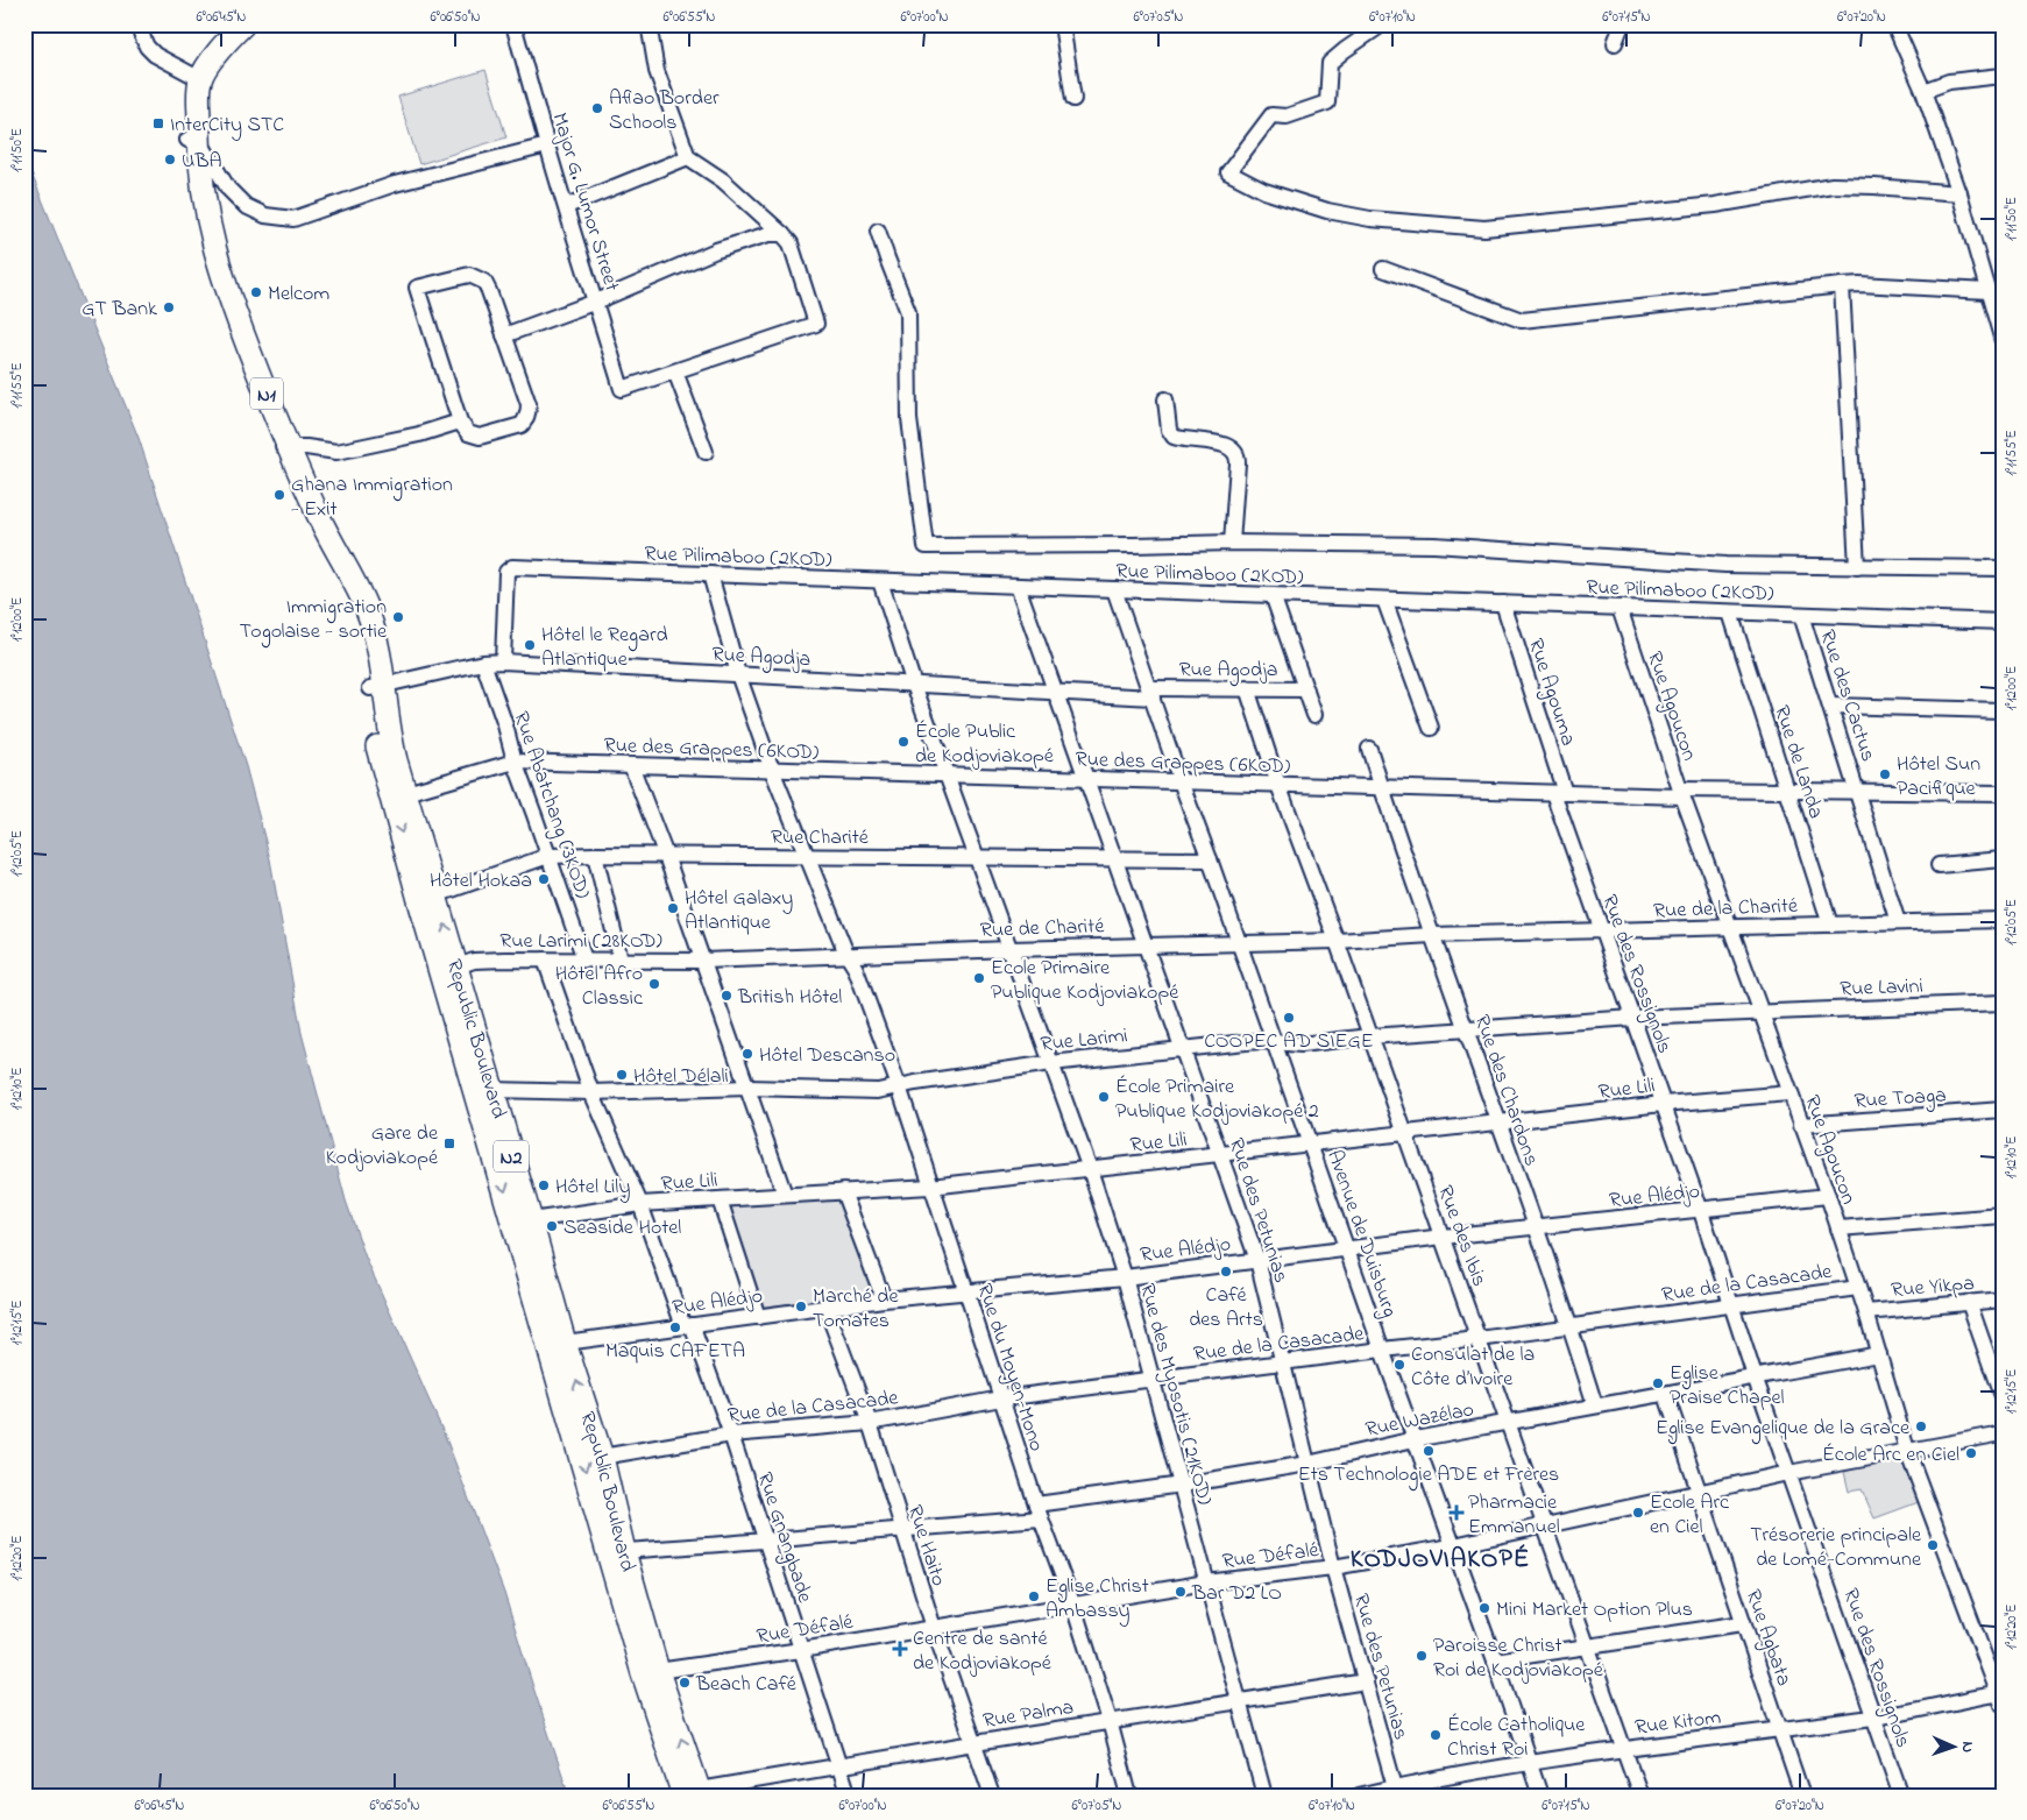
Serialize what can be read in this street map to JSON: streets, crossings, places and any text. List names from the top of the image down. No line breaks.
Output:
{"streets":{"highway":["N1","Republic Boulevard","N2"],"street":["Major G. Lumor Street","Rue Pilimaboo (2KOD)","Rue Agodja","Rue Agouma","Rue des Cactus","Rue Agoucon","Rue des Grappes (6KOD)","Rue de Landa","Rue Abatchang (3KOD)","Rue Charité","Rue de la Charité","Rue de Charité","Rue Larimi (28KOD)","Rue des Rossignols","Rue Lavini","Rue Larimi","Rue Lili","Rue des Chardons","Rue Toaga","Rue Alédjo","Rue des Petunias","Avenue de Duisburg","Rue des Ibis","Rue de la Casacade","Rue Yikpa","Rue du Moyen-Mono","Rue des Myosotis (21KOD)","Rue Wazélao","Rue Gnangbade","Rue Haito","Rue Défalé","Rue Agbata","Rue Palma","Rue Kitom"]},"crossings":[["N1","Republic Boulevard"],["Rue Pilimaboo (2KOD)","Rue Agodja"],["Rue Pilimaboo (2KOD)","Rue Agouma"],["Rue Pilimaboo (2KOD)","Rue des Cactus"],["Rue Pilimaboo (2KOD)","Rue Agoucon"],["Rue Pilimaboo (2KOD)","Rue de Landa"],["Rue Pilimaboo (2KOD)","Rue des Petunias"],["Rue Pilimaboo (2KOD)","Avenue de Duisburg"],["Rue Pilimaboo (2KOD)","Rue du Moyen-Mono"],["Rue Pilimaboo (2KOD)","Rue des Myosotis (21KOD)"],["Rue Agodja","Rue Abatchang (3KOD)"],["Rue Agodja","Republic Boulevard"],["Rue Agodja","Rue des Petunias"],["Rue Agodja","Avenue de Duisburg"],["Rue Agodja","Rue des Ibis"],["Rue Agodja","Rue du Moyen-Mono"],["Rue Agodja","Rue des Myosotis (21KOD)"],["Rue Agouma","Rue des Grappes (6KOD)"],["Rue Agouma","Rue des Rossignols"],["Rue des Cactus","Rue des Grappes (6KOD)"],["Rue des Cactus","Rue de la Charité"],["Rue Agoucon","Rue des Grappes (6KOD)"],["Rue Agoucon","Rue de la Charité"],["Rue Agoucon","Rue Lavini"],["Rue Agoucon","Rue Lili"],["Rue Agoucon","Rue Toaga"],["Rue Agoucon","Rue Alédjo"],["Rue Agoucon","Rue de la Casacade"],["Rue Agoucon","Rue Yikpa"],["Rue Agoucon","Rue Wazélao"],["Rue Agoucon","Rue Défalé"],["Rue Agoucon","Rue Kitom"],["Rue des Grappes (6KOD)","Rue de Landa"],["Rue des Grappes (6KOD)","Rue Abatchang (3KOD)"],["Rue des Grappes (6KOD)","Rue des Rossignols"],["Rue des Grappes (6KOD)","Republic Boulevard"],["Rue des Grappes (6KOD)","Rue des Chardons"],["Rue des Grappes (6KOD)","Rue des Petunias"],["Rue des Grappes (6KOD)","Avenue de Duisburg"],["Rue des Grappes (6KOD)","Rue des Ibis"],["Rue des Grappes (6KOD)","Rue du Moyen-Mono"],["Rue des Grappes (6KOD)","Rue des Myosotis (21KOD)"],["Rue de Landa","Rue de la Charité"],["Rue Abatchang (3KOD)","Rue Charité"],["Rue Abatchang (3KOD)","Rue Larimi (28KOD)"],["Rue Charité","Republic Boulevard"],["Rue Charité","Rue des Petunias"],["Rue Charité","Avenue de Duisburg"],["Rue Charité","Rue du Moyen-Mono"],["Rue Charité","Rue des Myosotis (21KOD)"],["Rue de la Charité","Rue de Charité"],["Rue de la Charité","Rue des Rossignols"],["Rue de la Charité","Rue des Chardons"],["Rue de la Charité","Avenue de Duisburg"],["Rue de la Charité","Rue des Ibis"],["Rue de Charité","Rue Larimi (28KOD)"],["Rue de Charité","Rue des Petunias"],["Rue de Charité","Avenue de Duisburg"],["Rue de Charité","Rue du Moyen-Mono"],["Rue de Charité","Rue des Myosotis (21KOD)"],["Rue Larimi (28KOD)","Republic Boulevard"],["Rue Larimi (28KOD)","Rue du Moyen-Mono"],["Rue Larimi (28KOD)","Rue Gnangbade"],["Rue des Rossignols","Rue Lavini"],["Rue des Rossignols","Rue Lili"],["Rue des Rossignols","Rue Alédjo"],["Rue des Rossignols","Rue de la Casacade"],["Rue des Rossignols","Rue Wazélao"],["Rue des Rossignols","Rue Défalé"],["Rue des Rossignols","Rue Kitom"],["Rue Lavini","Rue Larimi"],["Rue Lavini","Rue des Chardons"],["Republic Boulevard","Rue Larimi"],["Republic Boulevard","Rue Lili"],["Republic Boulevard","Rue Alédjo"],["Republic Boulevard","Rue de la Casacade"],["Republic Boulevard","Rue Défalé"],["Republic Boulevard","Rue Palma"],["Rue Larimi","Rue des Chardons"],["Rue Larimi","Rue des Petunias"],["Rue Larimi","Avenue de Duisburg"],["Rue Larimi","Rue des Ibis"],["Rue Larimi","Rue du Moyen-Mono"],["Rue Larimi","Rue des Myosotis (21KOD)"],["Rue Larimi","Rue Gnangbade"],["Rue Lili","Rue des Chardons"],["Rue Lili","Rue des Petunias"],["Rue Lili","Avenue de Duisburg"],["Rue Lili","Rue des Ibis"],["Rue Lili","Rue du Moyen-Mono"],["Rue Lili","Rue des Myosotis (21KOD)"],["Rue Lili","Rue Gnangbade"],["Rue des Chardons","Rue Alédjo"],["Rue des Chardons","Rue de la Casacade"],["Rue des Chardons","Rue Wazélao"],["Rue Alédjo","Rue des Petunias"],["Rue Alédjo","Avenue de Duisburg"],["Rue Alédjo","Rue des Ibis"],["Rue Alédjo","Rue du Moyen-Mono"],["Rue Alédjo","Rue des Myosotis (21KOD)"],["Rue Alédjo","Rue Gnangbade"],["Rue Alédjo","Rue Haito"],["Rue des Petunias","Rue de la Casacade"],["Rue des Petunias","Rue Wazélao"],["Rue des Petunias","Rue Défalé"],["Rue des Petunias","Rue Palma"],["Rue des Petunias","Rue Kitom"],["Avenue de Duisburg","Rue de la Casacade"],["Avenue de Duisburg","Rue Wazélao"],["Avenue de Duisburg","Rue Défalé"],["Avenue de Duisburg","Rue Kitom"],["Rue des Ibis","Rue de la Casacade"],["Rue des Ibis","Rue Wazélao"],["Rue des Ibis","Rue Défalé"],["Rue des Ibis","Rue Kitom"],["Rue de la Casacade","Rue du Moyen-Mono"],["Rue de la Casacade","Rue des Myosotis (21KOD)"],["Rue de la Casacade","Rue Gnangbade"],["Rue de la Casacade","Rue Haito"],["Rue du Moyen-Mono","Rue Wazélao"],["Rue du Moyen-Mono","Rue Défalé"],["Rue du Moyen-Mono","Rue Palma"],["Rue des Myosotis (21KOD)","Rue Wazélao"],["Rue des Myosotis (21KOD)","Rue Défalé"],["Rue des Myosotis (21KOD)","Rue Palma"],["Rue Wazélao","Rue Agbata"],["Rue Gnangbade","Rue Défalé"],["Rue Gnangbade","Rue Palma"],["Rue Haito","Rue Défalé"],["Rue Haito","Rue Palma"],["Rue Défalé","Rue Agbata"],["Rue Agbata","Rue Kitom"]],"districts":["KODJOVIAKOPÉ"],"places":{"other":["Aflao Border Schools","UBA","Melcom","GT Bank","Ghana Immigration - Exit","Immigration Togolaise - sortie","Hôtel le Regard Atlantique","École Public de Kodjoviakopé","Hôtel Sun Pacifique","Hôtel Hokaa","Hôtel Galaxy Atlantique","Ecole Primaire Publique Kodjoviakopé","Hôtel Afro Classic","British Hôtel","COOPEC AD SIEGE","Hôtel Descanso","Hôtel Délali","École Primaire Publique Kodjoviakopé 2","Hôtel Lily","Seaside Hotel","Café des Arts","Marché de Tomates","Maquis CAFETA","Consulat de la Côte d’Ivoire","Eglise Praise Chapel","Eglise Evangelique de la Grace","Ets Technologie ADE et Frères","École Arc en Ciel","Ecole Arc en Ciel","Trésorerie principale de Lomé-Commune","Bar D2 LO","Eglise Christ Ambassy","Mini Market Option Plus","Paroisse Christ Roi de Kodjoviakopé","Beach Café","École Catholique Christ Roi"],"transit":["InterCity STC","Gare de Kodjoviakopé"],"health":["Pharmacie Emmanuel","Centre de santé de Kodjoviakopé"]},"north":"right","coordinates":["6°06'45\"N","6°06'50\"N","6°06'55\"N","6°07'00\"N","6°07'05\"N","6°07'10\"N","6°07'15\"N","6°07'20\"N","1°11'50\"E","1°11'55\"E","1°12'00\"E","1°12'05\"E","1°12'10\"E","1°12'15\"E","1°12'20\"E"]}
